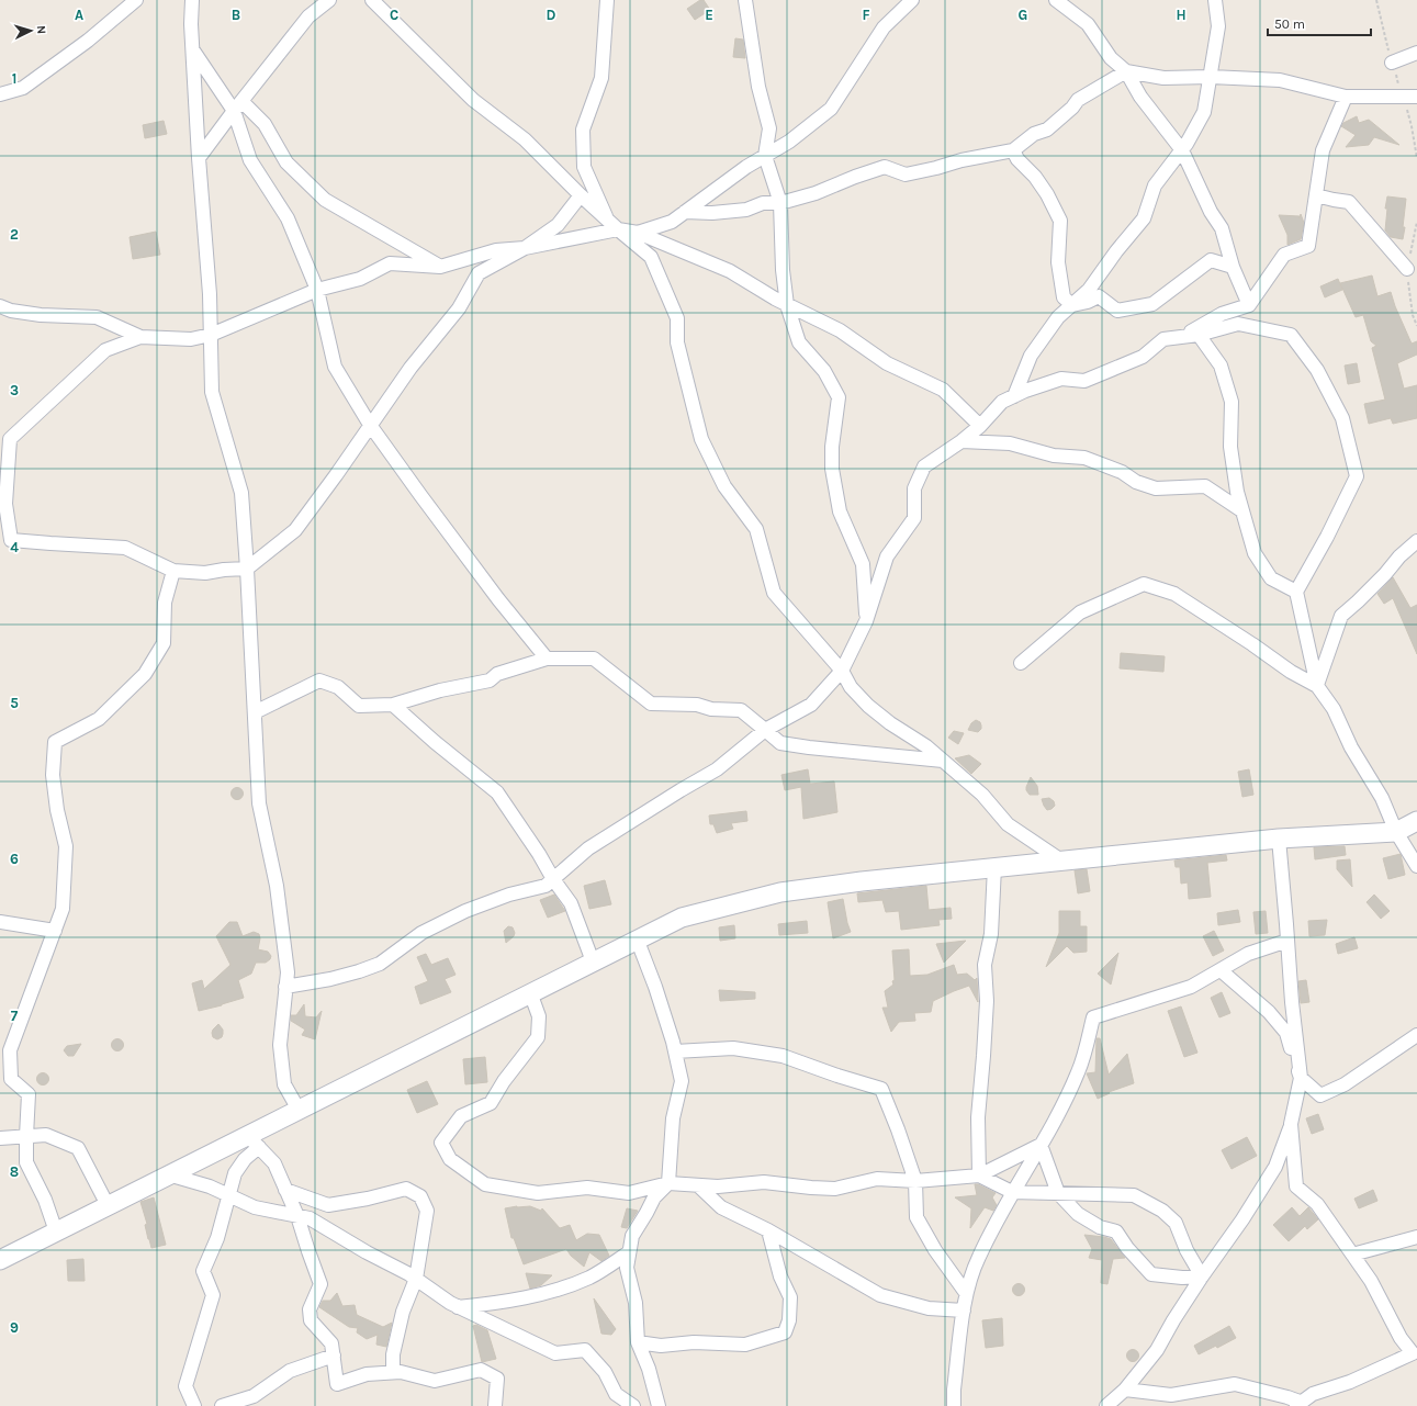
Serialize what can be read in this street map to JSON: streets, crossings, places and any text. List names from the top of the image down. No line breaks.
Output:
{"scale_bar":"50 m","north":"right","grid":{"columns":["A","B","C","D","E","F","G","H"],"rows":["1","2","3","4","5","6","7","8","9"]}}
